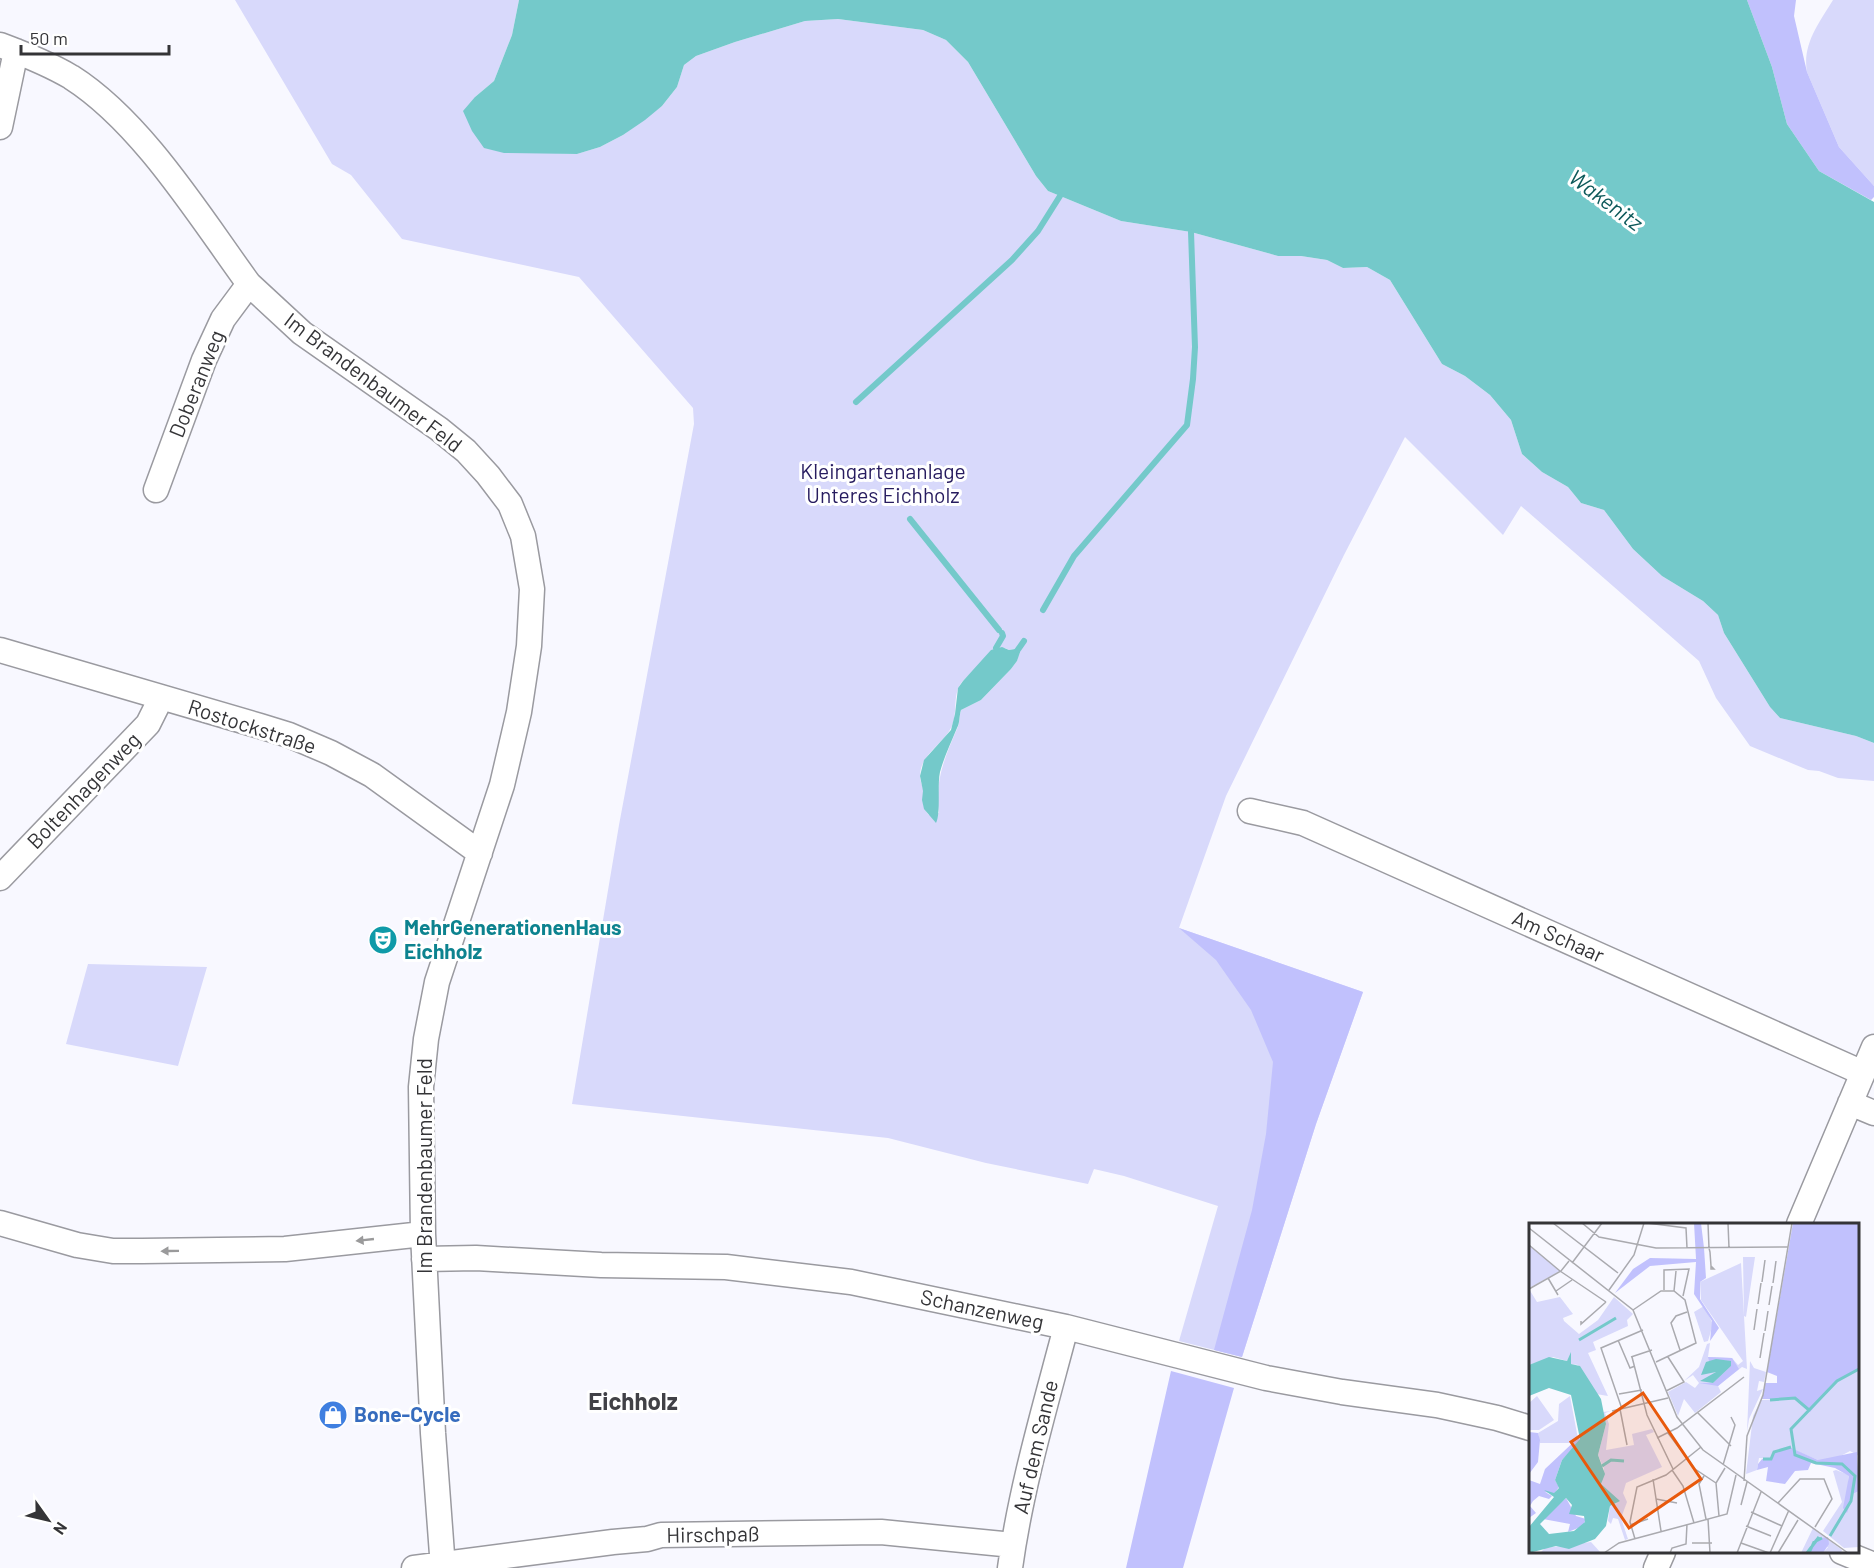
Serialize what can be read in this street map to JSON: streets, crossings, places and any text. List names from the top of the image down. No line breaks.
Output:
{"streets":{"street":["Im Brandenbaumer Feld","Doberanweg","Rostockstraße","Boltenhagenweg","Am Schaar","Schanzenweg","Auf dem Sande","Hirschpaß"]},"crossings":[["Im Brandenbaumer Feld","Doberanweg"],["Im Brandenbaumer Feld","Rostockstraße"],["Im Brandenbaumer Feld","Schanzenweg"],["Im Brandenbaumer Feld","Hirschpaß"],["Rostockstraße","Boltenhagenweg"],["Schanzenweg","Auf dem Sande"],["Auf dem Sande","Hirschpaß"]],"districts":["Eichholz"],"water":["Wakenitz"],"parks":["Kleingartenanlage Unteres Eichholz"],"places":{"theatre":["MehrGenerationenHaus Eichholz"],"shop":["Bone-Cycle"]},"scale_bar":"50 m","north":"bottom right"}
